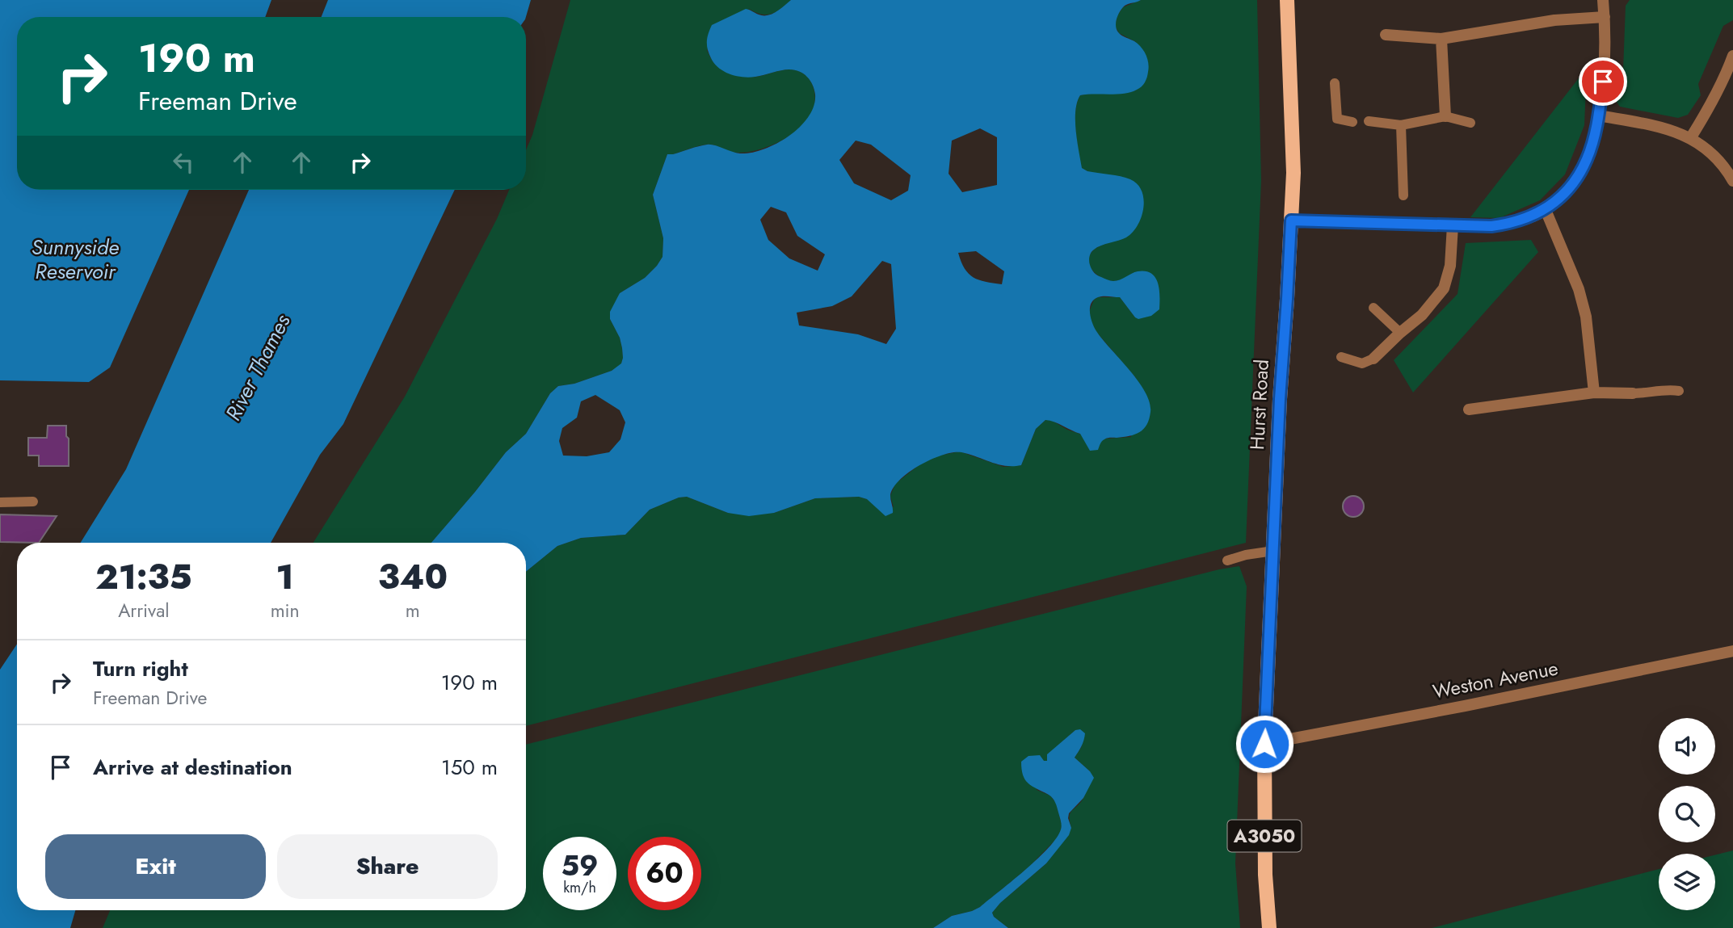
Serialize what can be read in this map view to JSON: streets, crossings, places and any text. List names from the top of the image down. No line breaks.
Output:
{"streets":{"main road":["Hurst Road","A3050"],"street":["Weston Avenue"]},"crossings":[["Hurst Road","Weston Avenue"],["Hurst Road","A3050"],["Weston Avenue","A3050"]],"water":["Sunnyside Reservoir","River Thames"],"page":{"turn":["190 m","Freeman Drive"],"eta":["21:35","Arrival","1","min","340","m"],"list":[{"name":"Turn right","note":"Freeman Drive","value":"190 m"},{"name":"Arrive at destination","value":"150 m"}],"buttons":["Exit","Share"],"speed":"59 km/h","limit":"60"}}
